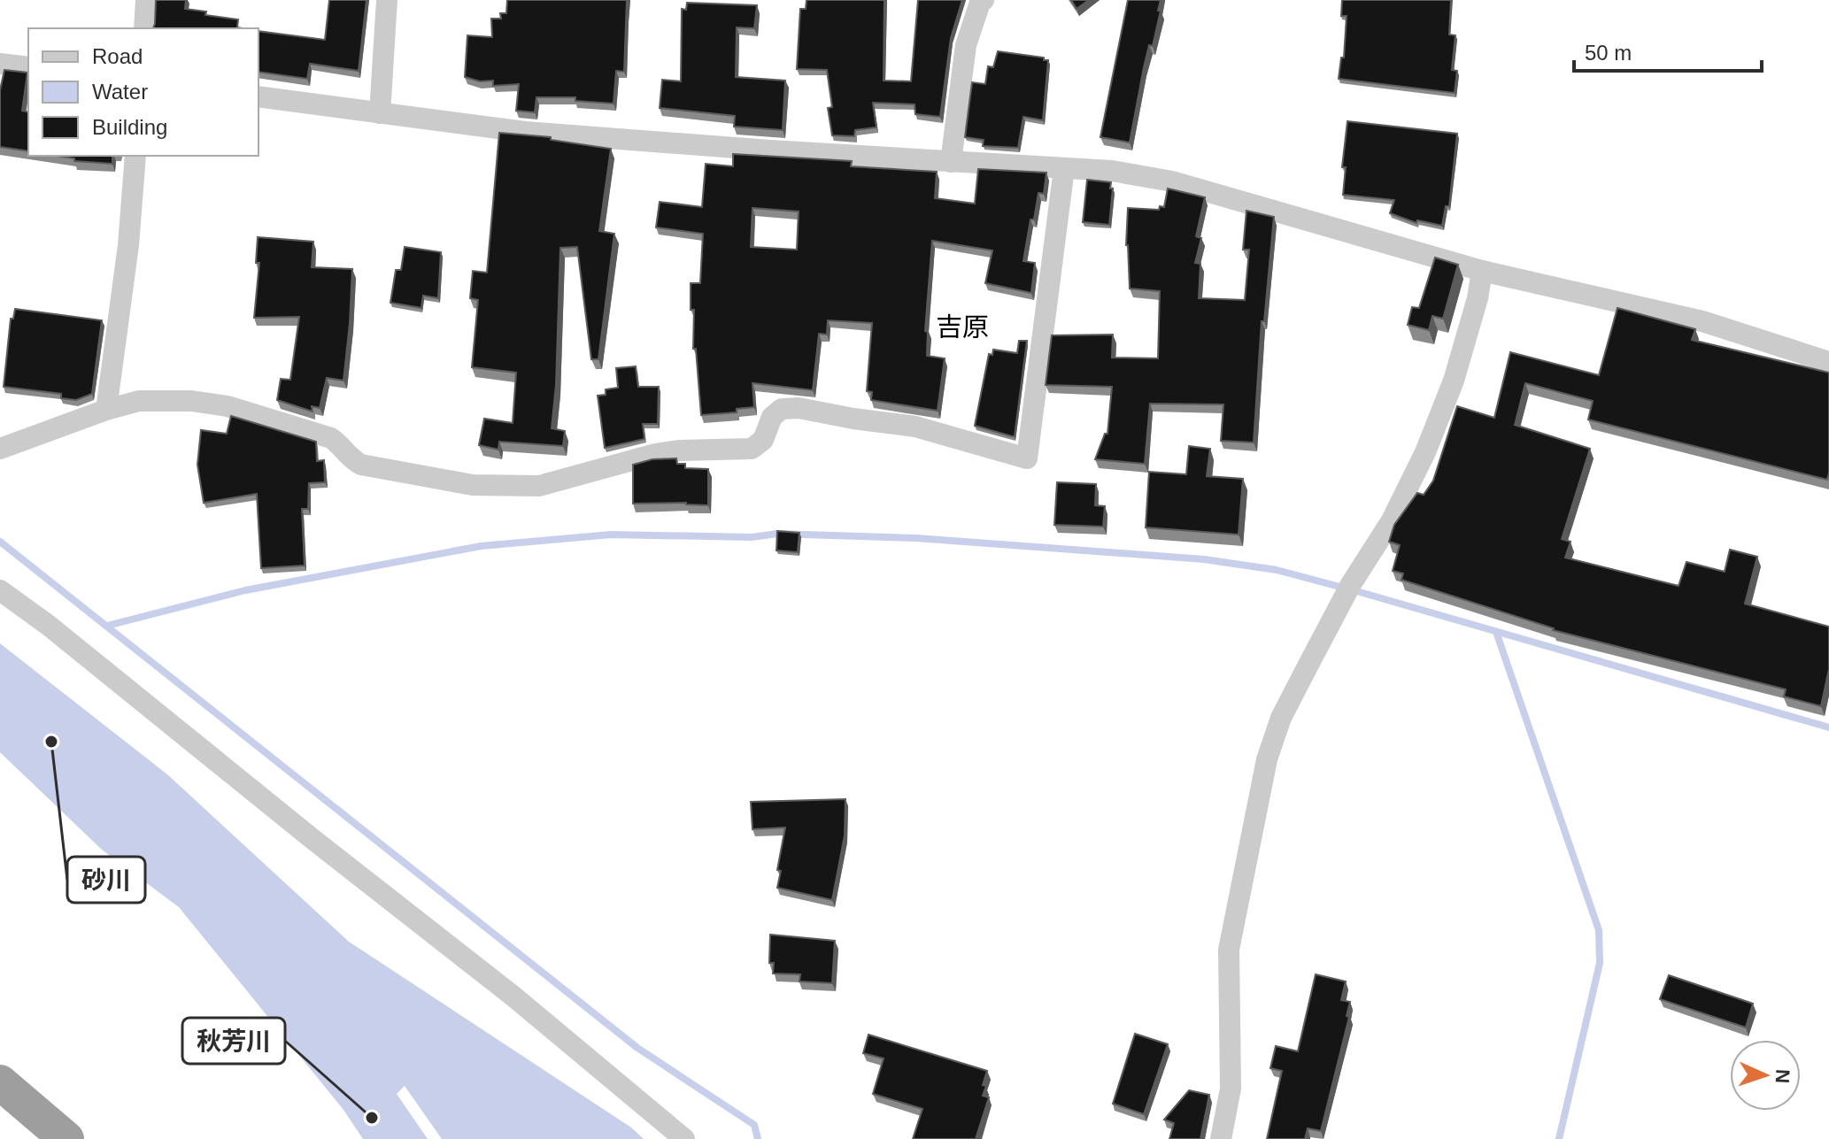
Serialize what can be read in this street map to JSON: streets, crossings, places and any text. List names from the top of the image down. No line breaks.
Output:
{"districts":["吉原"],"places":["砂川","秋芳川"],"legend":["Road","Water","Building"],"scale_bar":"50 m","north":"right"}
